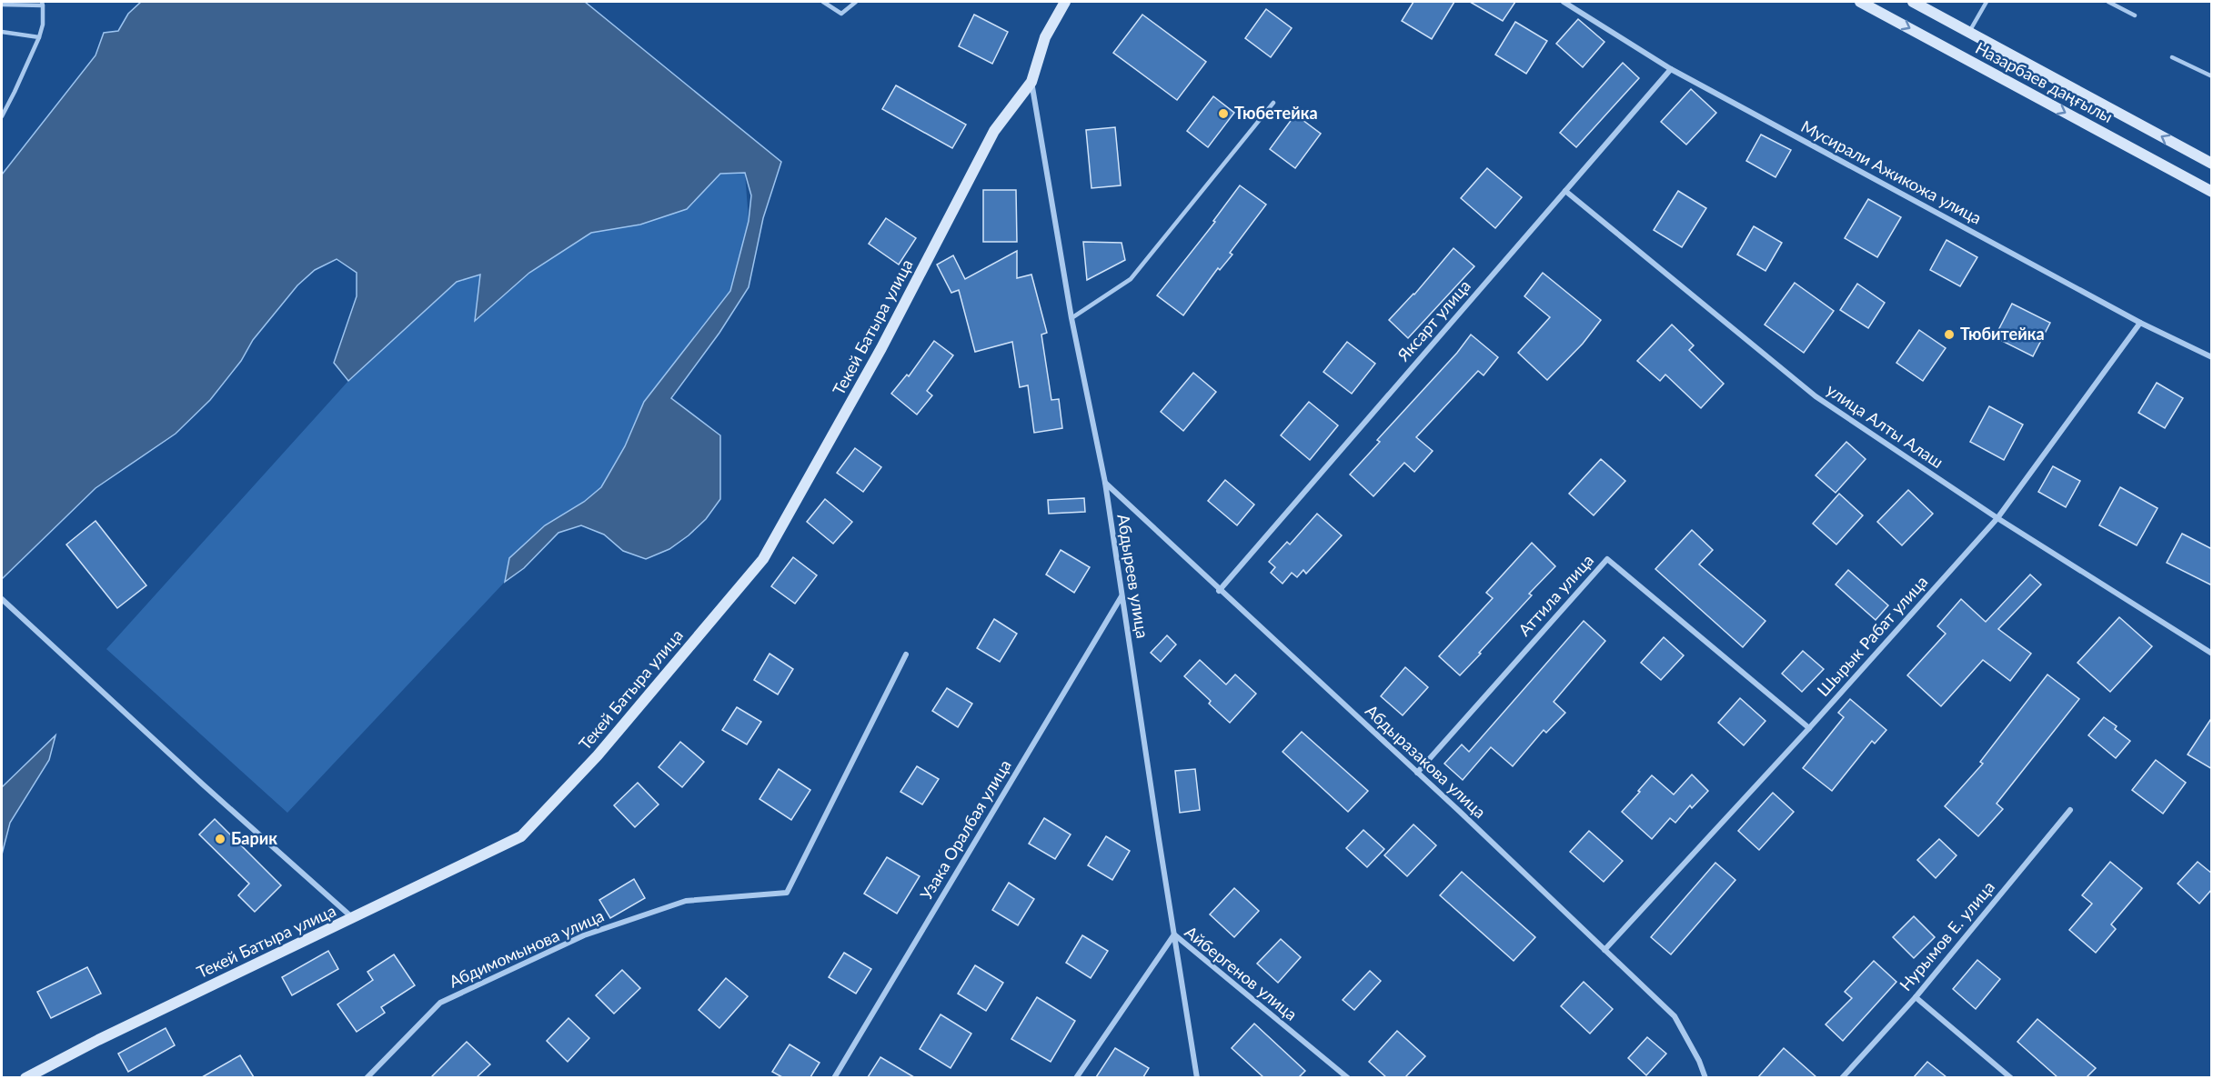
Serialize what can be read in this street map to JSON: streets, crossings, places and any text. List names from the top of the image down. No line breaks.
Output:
{"streets":{"street":["Назарбаев даңғылы","Мусирали Ажикожа улица","Яксарт улица","Текей Батыра улица","улица Алты Алаш","Абдыреев улица","Аттила улица","Шырык Рабат улица","Абдыразакова улица","Узака Оралбая улица","Нурымов Е. улица","Абдимомынова улица","Айбергенов улица"]},"crossings":[["Мусирали Ажикожа улица","Яксарт улица"],["Мусирали Ажикожа улица","Шырык Рабат улица"],["Яксарт улица","улица Алты Алаш"],["Яксарт улица","Абдыразакова улица"],["Текей Батыра улица","Абдыреев улица"],["улица Алты Алаш","Шырык Рабат улица"],["Абдыреев улица","Абдыразакова улица"],["Абдыреев улица","Узака Оралбая улица"],["Абдыреев улица","Айбергенов улица"],["Аттила улица","Шырык Рабат улица"],["Аттила улица","Абдыразакова улица"],["Шырык Рабат улица","Абдыразакова улица"]],"places":["Тюбетейка","Тюбитейка","Барик"]}
